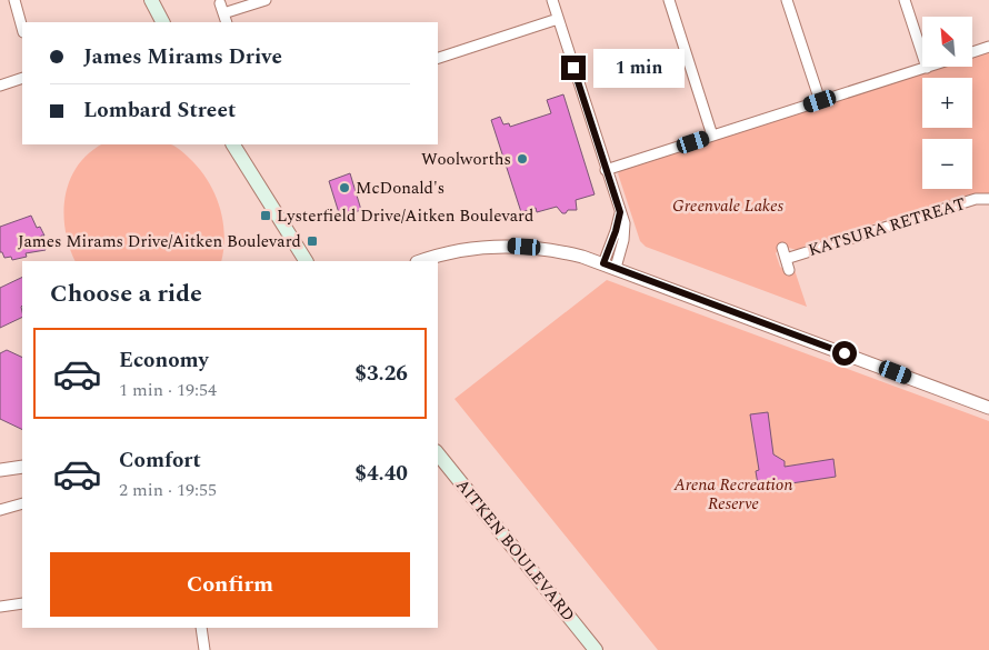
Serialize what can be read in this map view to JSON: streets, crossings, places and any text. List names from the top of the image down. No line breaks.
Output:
{"streets":{"main road":["AITKEN BOULEVARD"],"street":["KATSURA RETREAT"]},"parks":["Greenvale Lakes","Arena Recreation Reserve"],"places":{"other":["Woolworths","McDonald's"],"transit":["Lysterfield Drive/Aitken Boulevard","James Mirams Drive/Aitken Boulevard"]},"north":"top left","page":{"map_buttons":["+","−"],"banner":["James Mirams Drive","Lombard Street"],"bubble":"1 min","heading":"Choose a ride","list":[{"name":"Economy","note":"1 min · 19:54","value":"$3.26"},{"name":"Comfort","note":"2 min · 19:55","value":"$4.40"}],"buttons":"Confirm"}}
